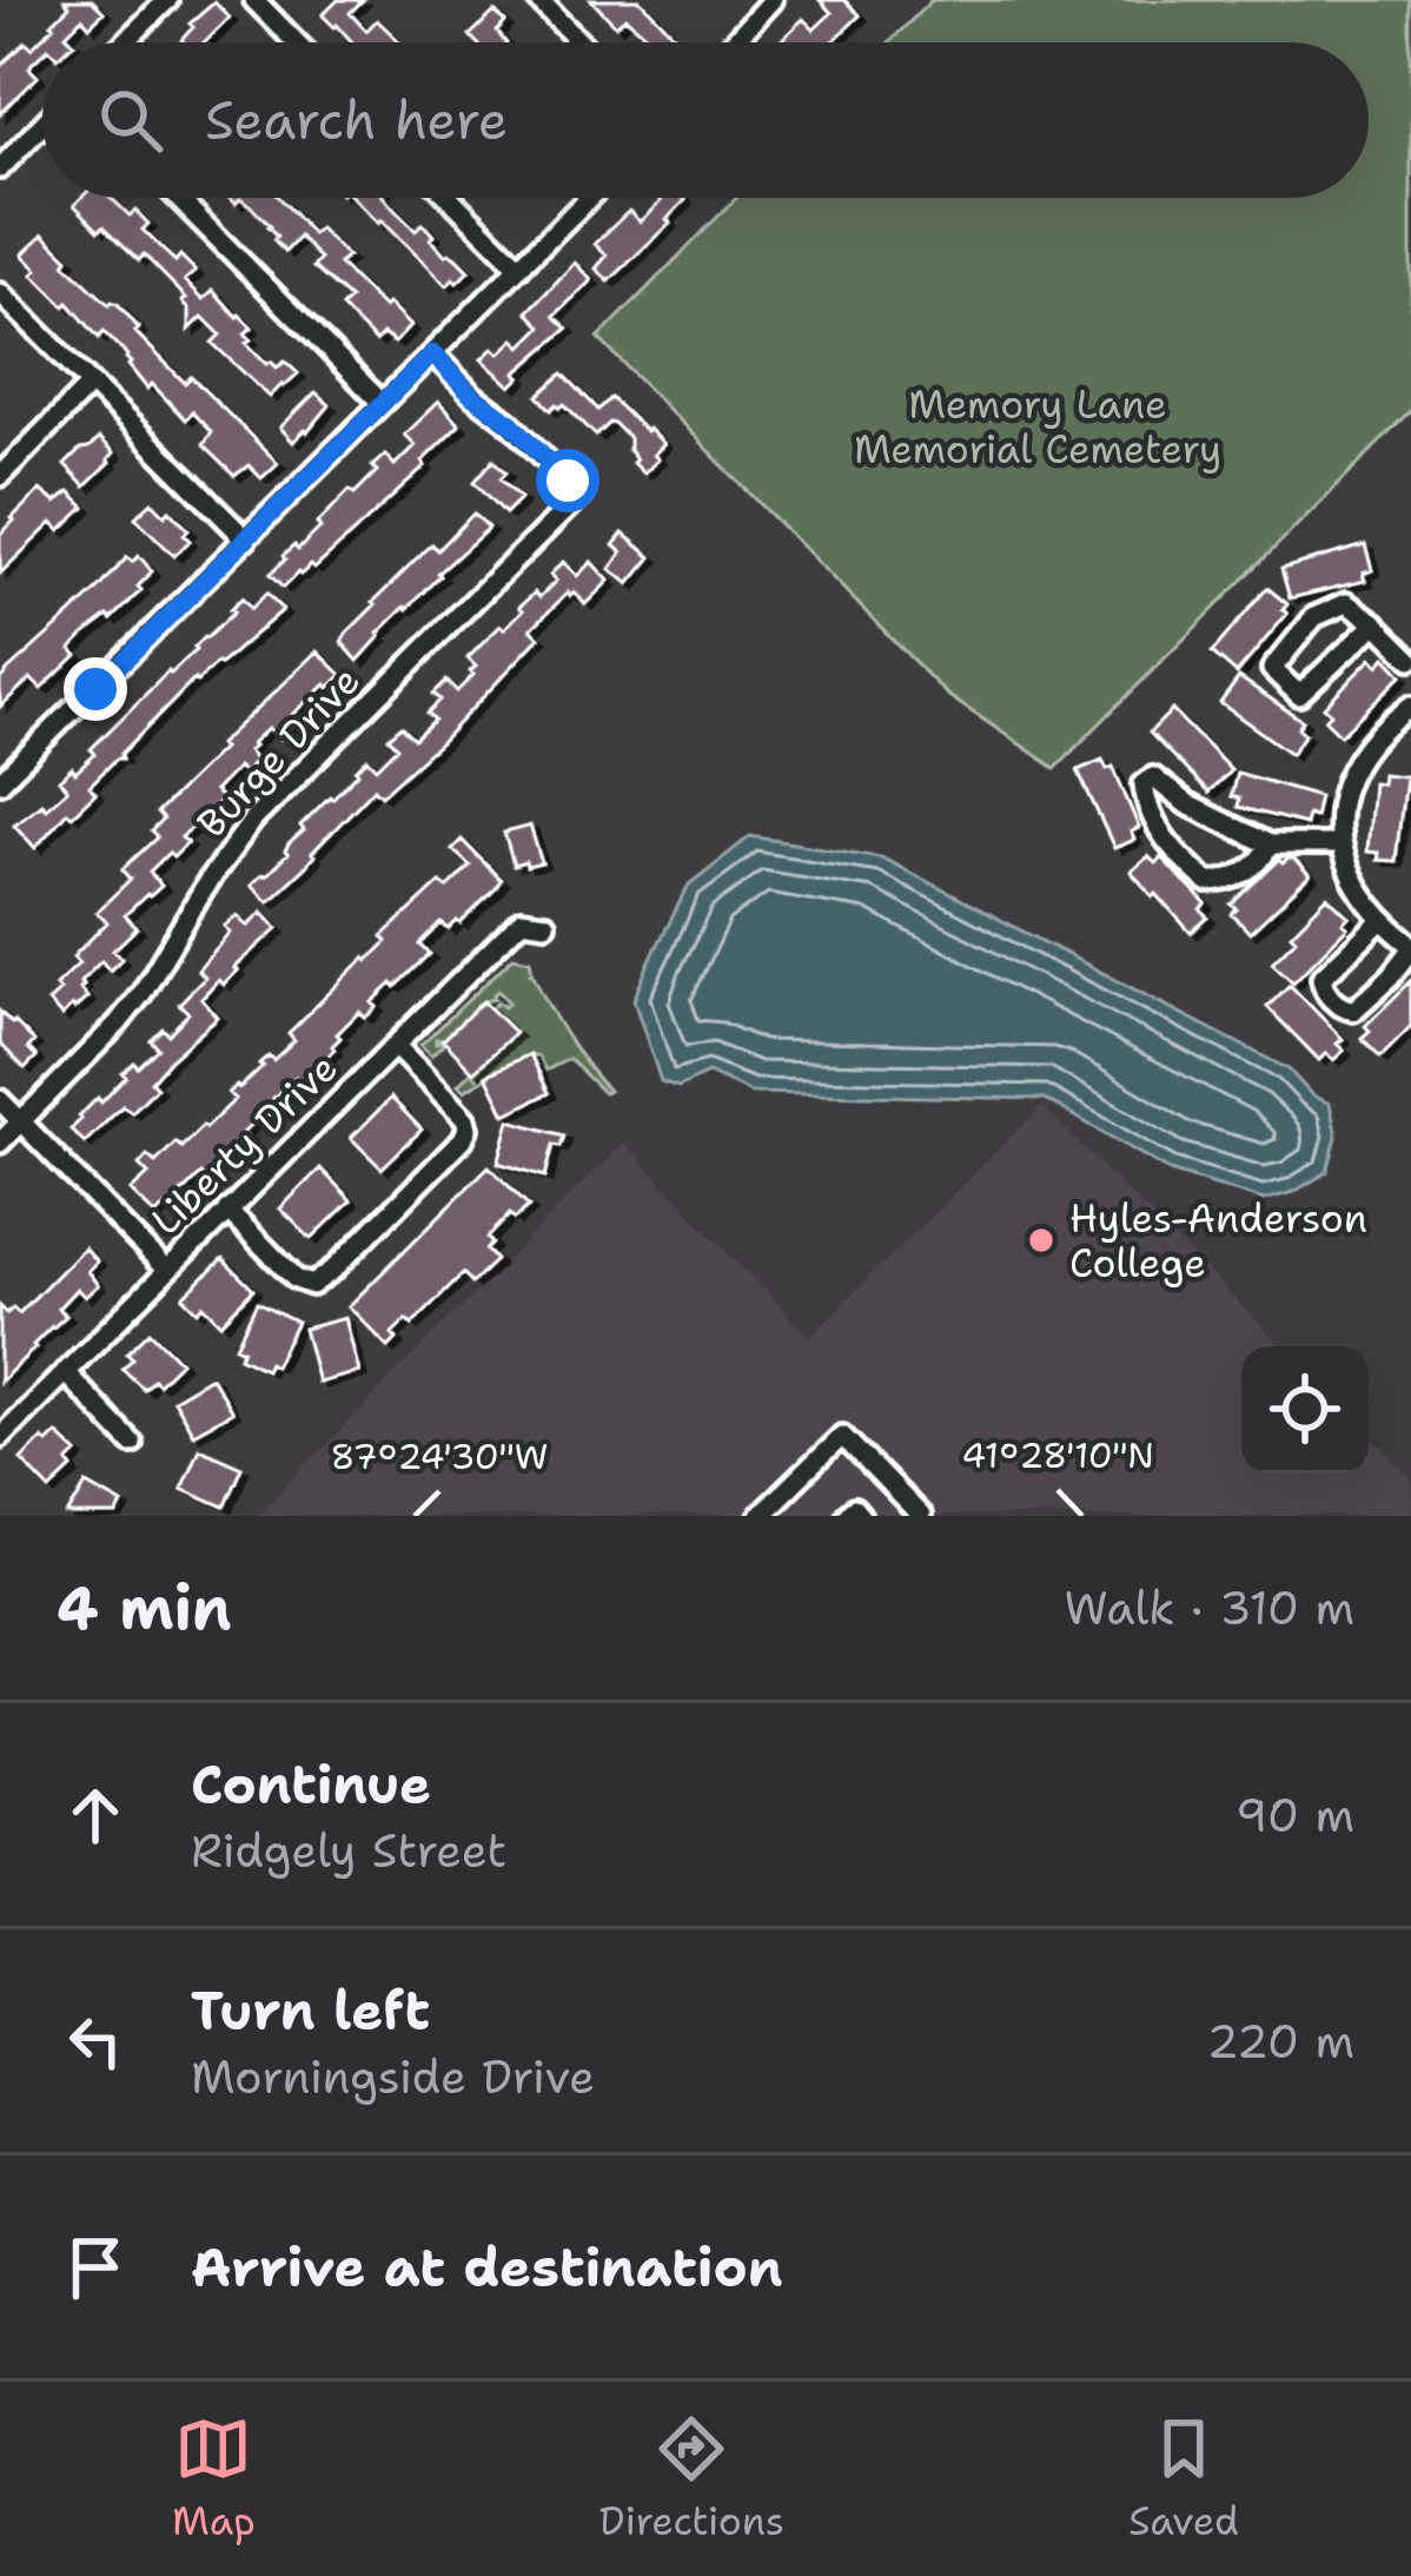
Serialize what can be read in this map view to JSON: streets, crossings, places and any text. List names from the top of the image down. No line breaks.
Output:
{"streets":{"street":["Burge Drive","Liberty Drive"]},"parks":["Memory Lane Memorial Cemetery"],"places":["Hyles-Anderson College"],"page":{"search":"Search here","heading":["4 min","Walk · 310 m"],"list":[["Continue","Ridgely Street","90 m"],["Turn left","Morningside Drive","220 m"],"Arrive at destination"],"nav":["Map","Directions","Saved"]},"coordinates":["41°28'10\"N","87°24'30\"W"]}
